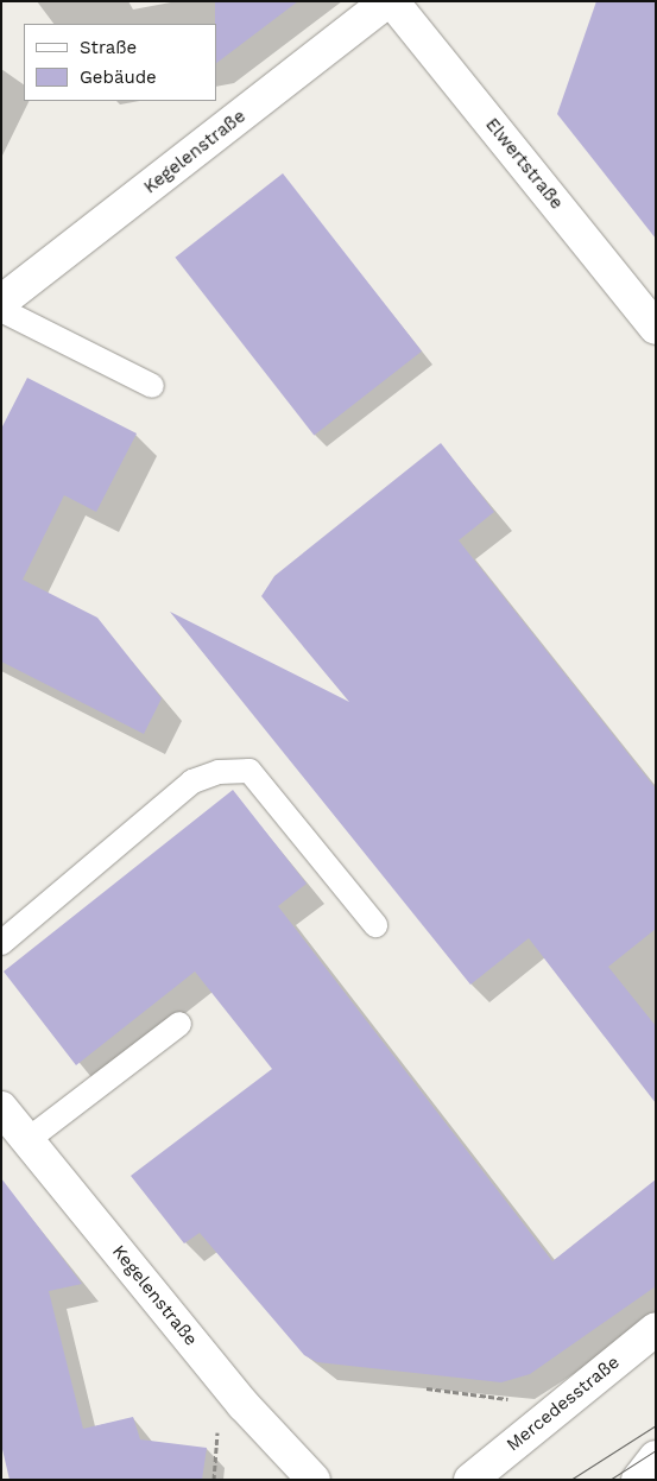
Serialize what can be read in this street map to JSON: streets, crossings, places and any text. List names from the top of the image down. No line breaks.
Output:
{"streets":{"street":["Kegelenstraße","Elwertstraße","Mercedesstraße"]},"legend":["Straße","Gebäude"]}
